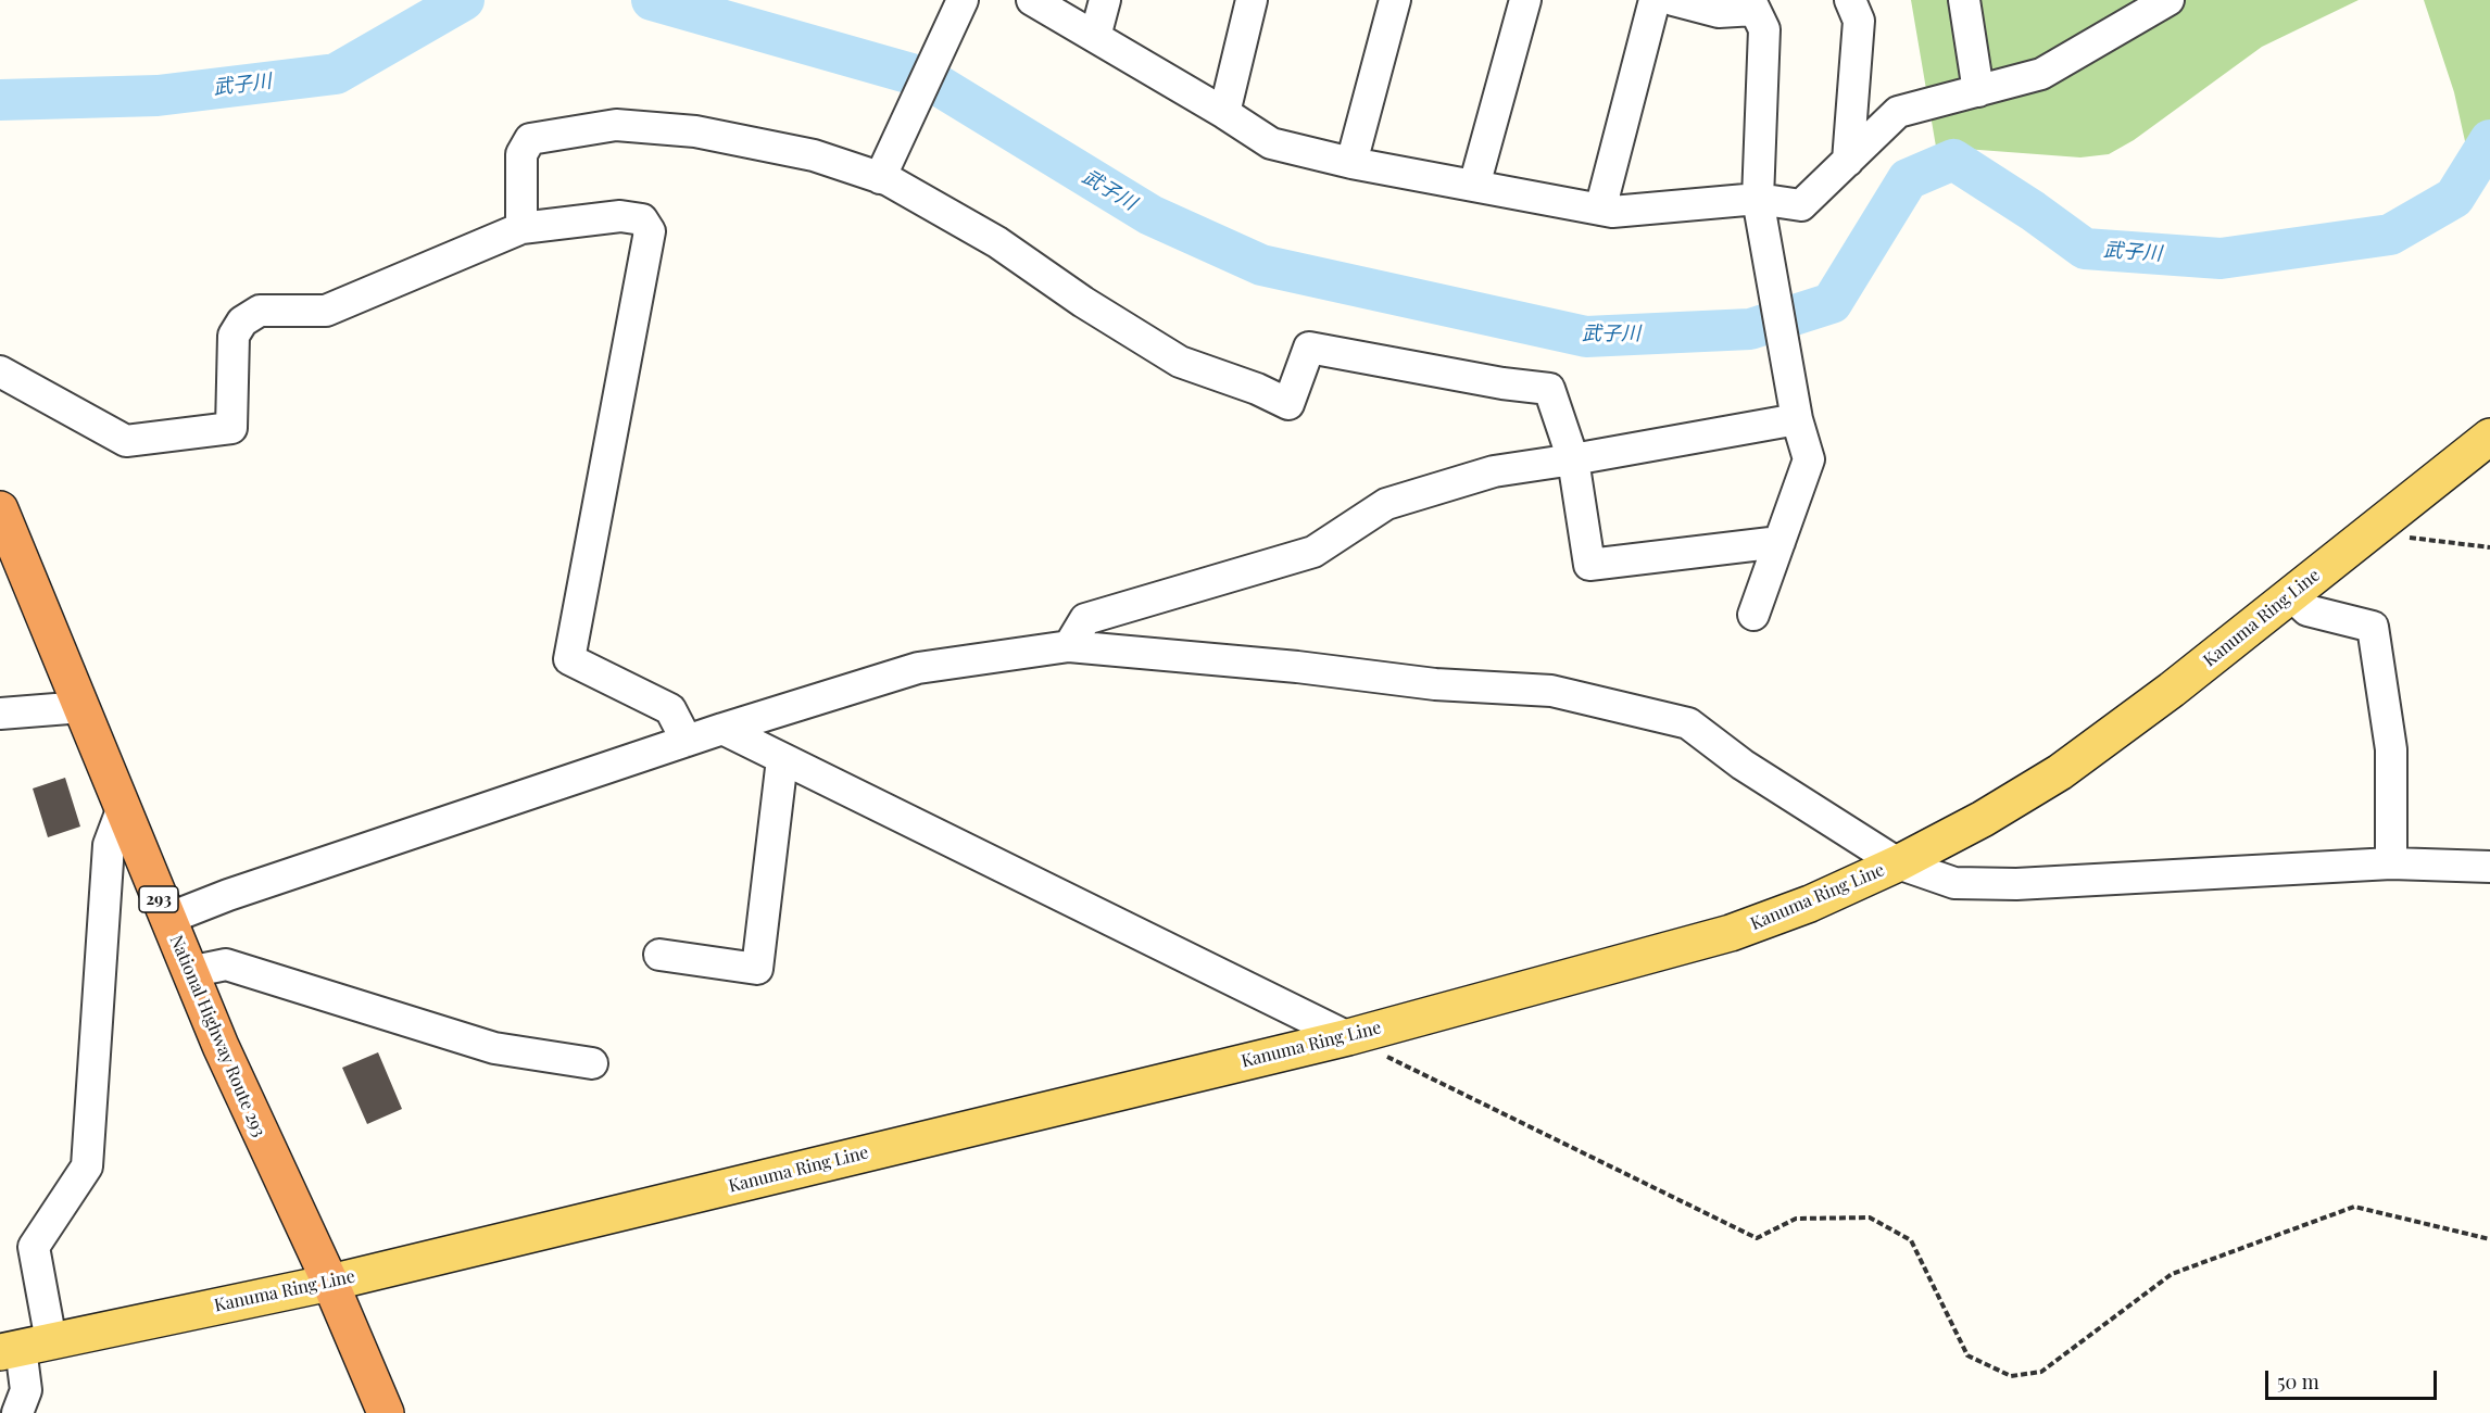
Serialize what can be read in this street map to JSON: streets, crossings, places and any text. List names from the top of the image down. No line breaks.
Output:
{"streets":{"highway":["293","National Highway Route 293"],"main road":["Kanuma Ring Line"]},"crossings":[["Kanuma Ring Line","National Highway Route 293"]],"water":["武子川"],"scale_bar":"50 m"}
